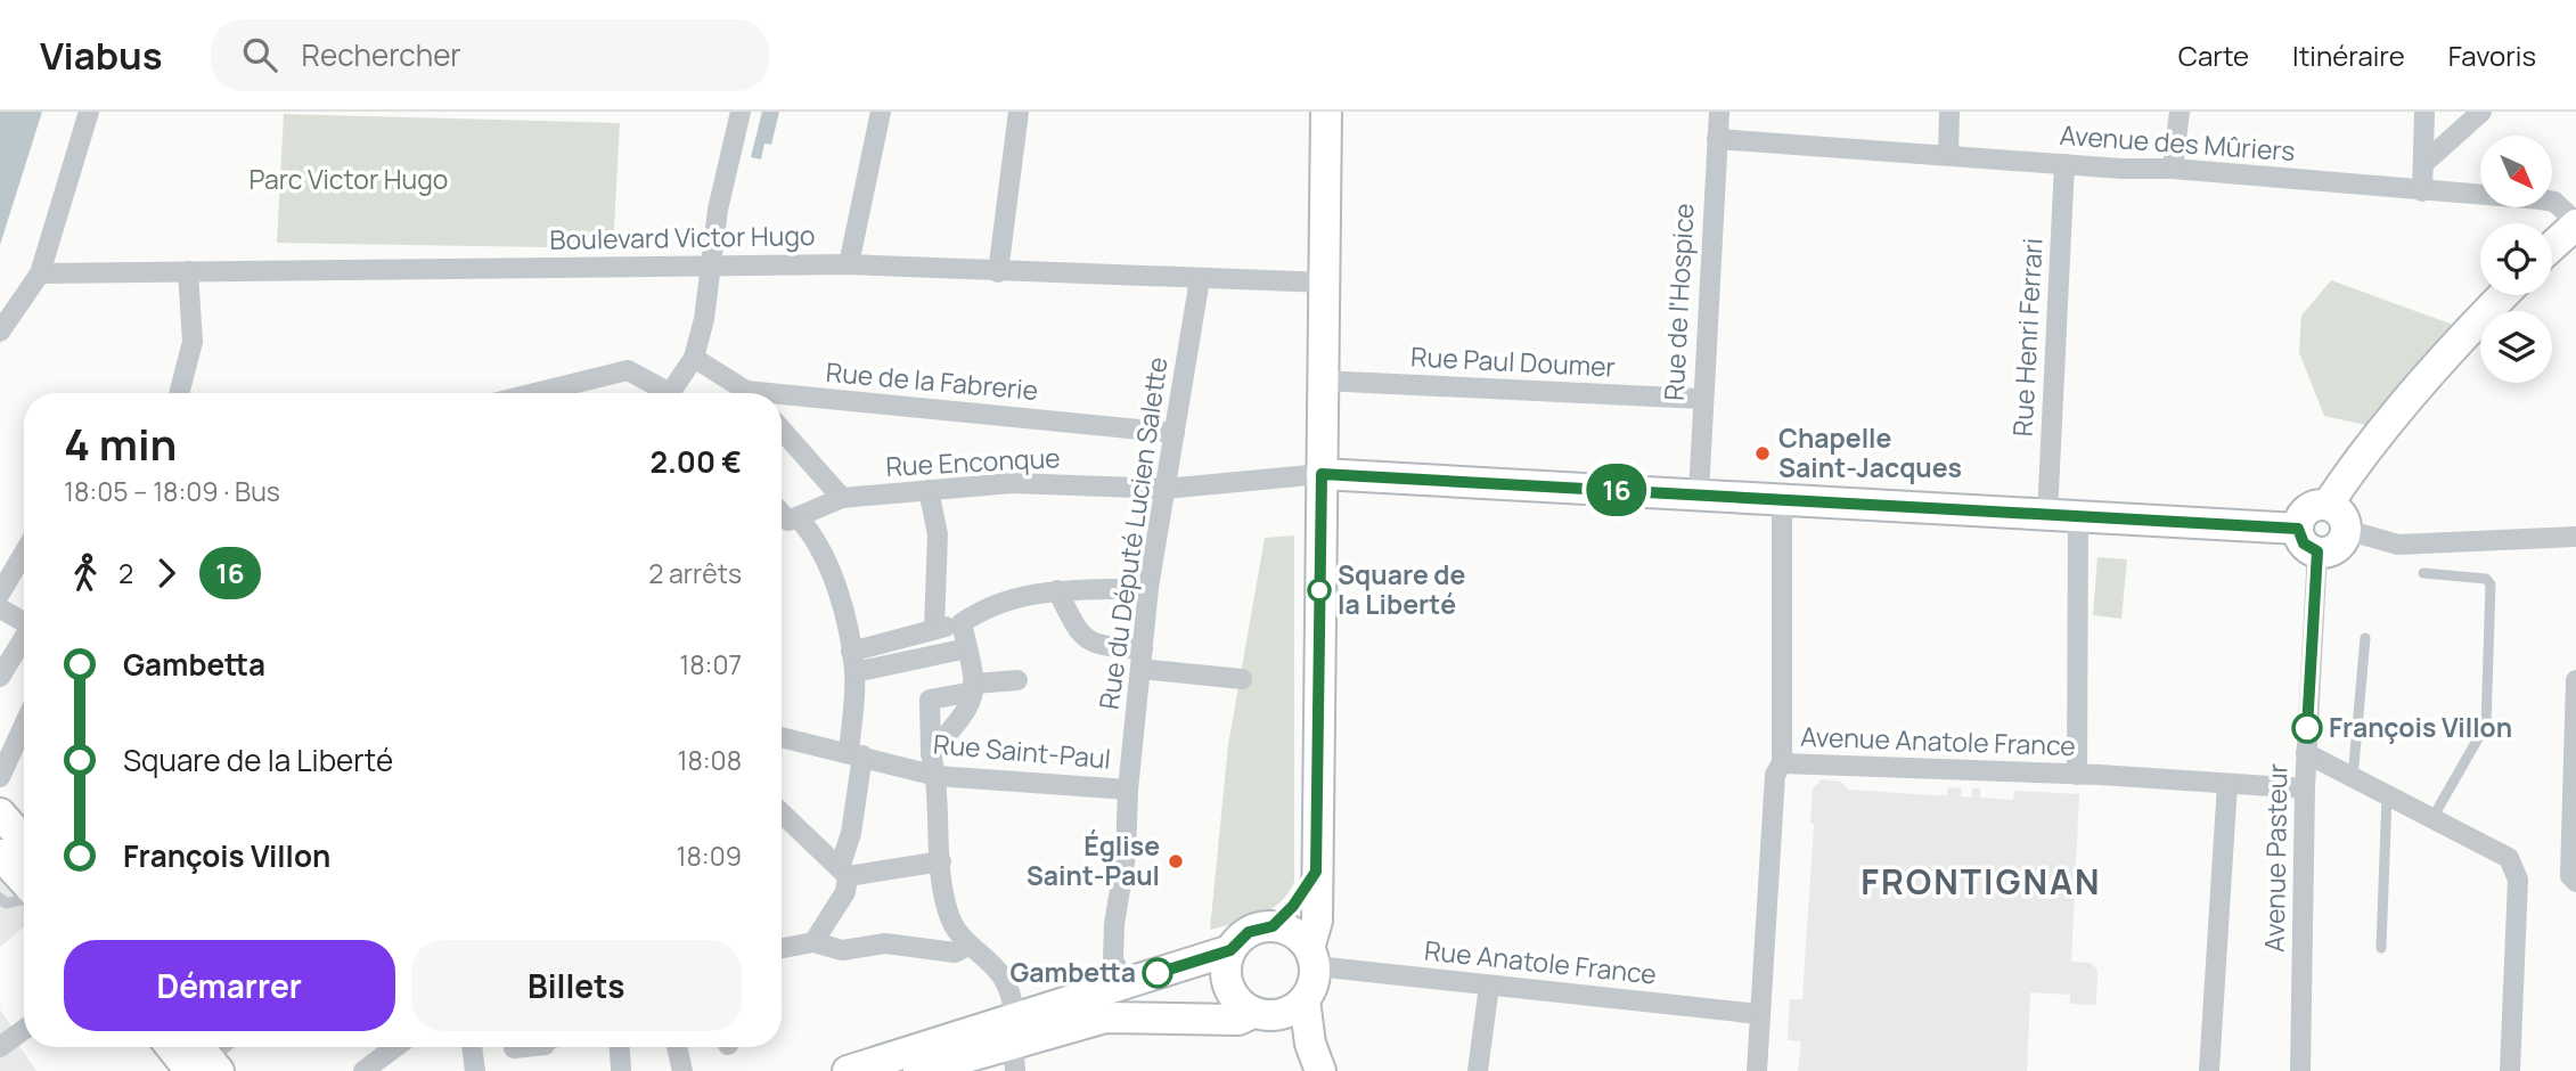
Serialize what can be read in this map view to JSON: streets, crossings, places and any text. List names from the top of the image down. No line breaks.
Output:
{"streets":{"street":["Avenue des Mûriers","Boulevard Victor Hugo","Rue de l'Hospice","Rue Henri Ferrari","Rue Paul Doumer","Rue de la Fabrerie","Rue Enconque","Rue du Député Lucien Salette","Avenue Anatole France","Rue Saint-Paul","Avenue Pasteur","Rue Anatole France"]},"crossings":[["Avenue des Mûriers","Rue de l'Hospice"],["Avenue des Mûriers","Rue Henri Ferrari"],["Boulevard Victor Hugo","Rue du Député Lucien Salette"],["Rue de l'Hospice","Rue Paul Doumer"],["Rue de la Fabrerie","Rue du Député Lucien Salette"],["Rue Enconque","Rue du Député Lucien Salette"],["Rue du Député Lucien Salette","Rue Saint-Paul"],["Avenue Anatole France","Avenue Pasteur"],["Avenue Anatole France","Rue Anatole France"]],"districts":["FRONTIGNAN"],"parks":["Parc Victor Hugo"],"places":["Chapelle Saint-Jacques","Square de la Liberté","François Villon","Église Saint-Paul","Gambetta"],"lines":["bus line 16"],"north":"bottom right","page":{"header":"Viabus","search":"Rechercher","nav":["Carte","Itinéraire","Favoris"],"on_map":"16","heading":["4 min","18:05 – 18:09 · Bus","2.00 €"],"legs":["2","16","2 arrêts"],"list":[{"name":"Gambetta","value":"18:07"},{"name":"Square de la Liberté","value":"18:08"},{"name":"François Villon","value":"18:09"}],"buttons":["Démarrer","Billets"]}}
